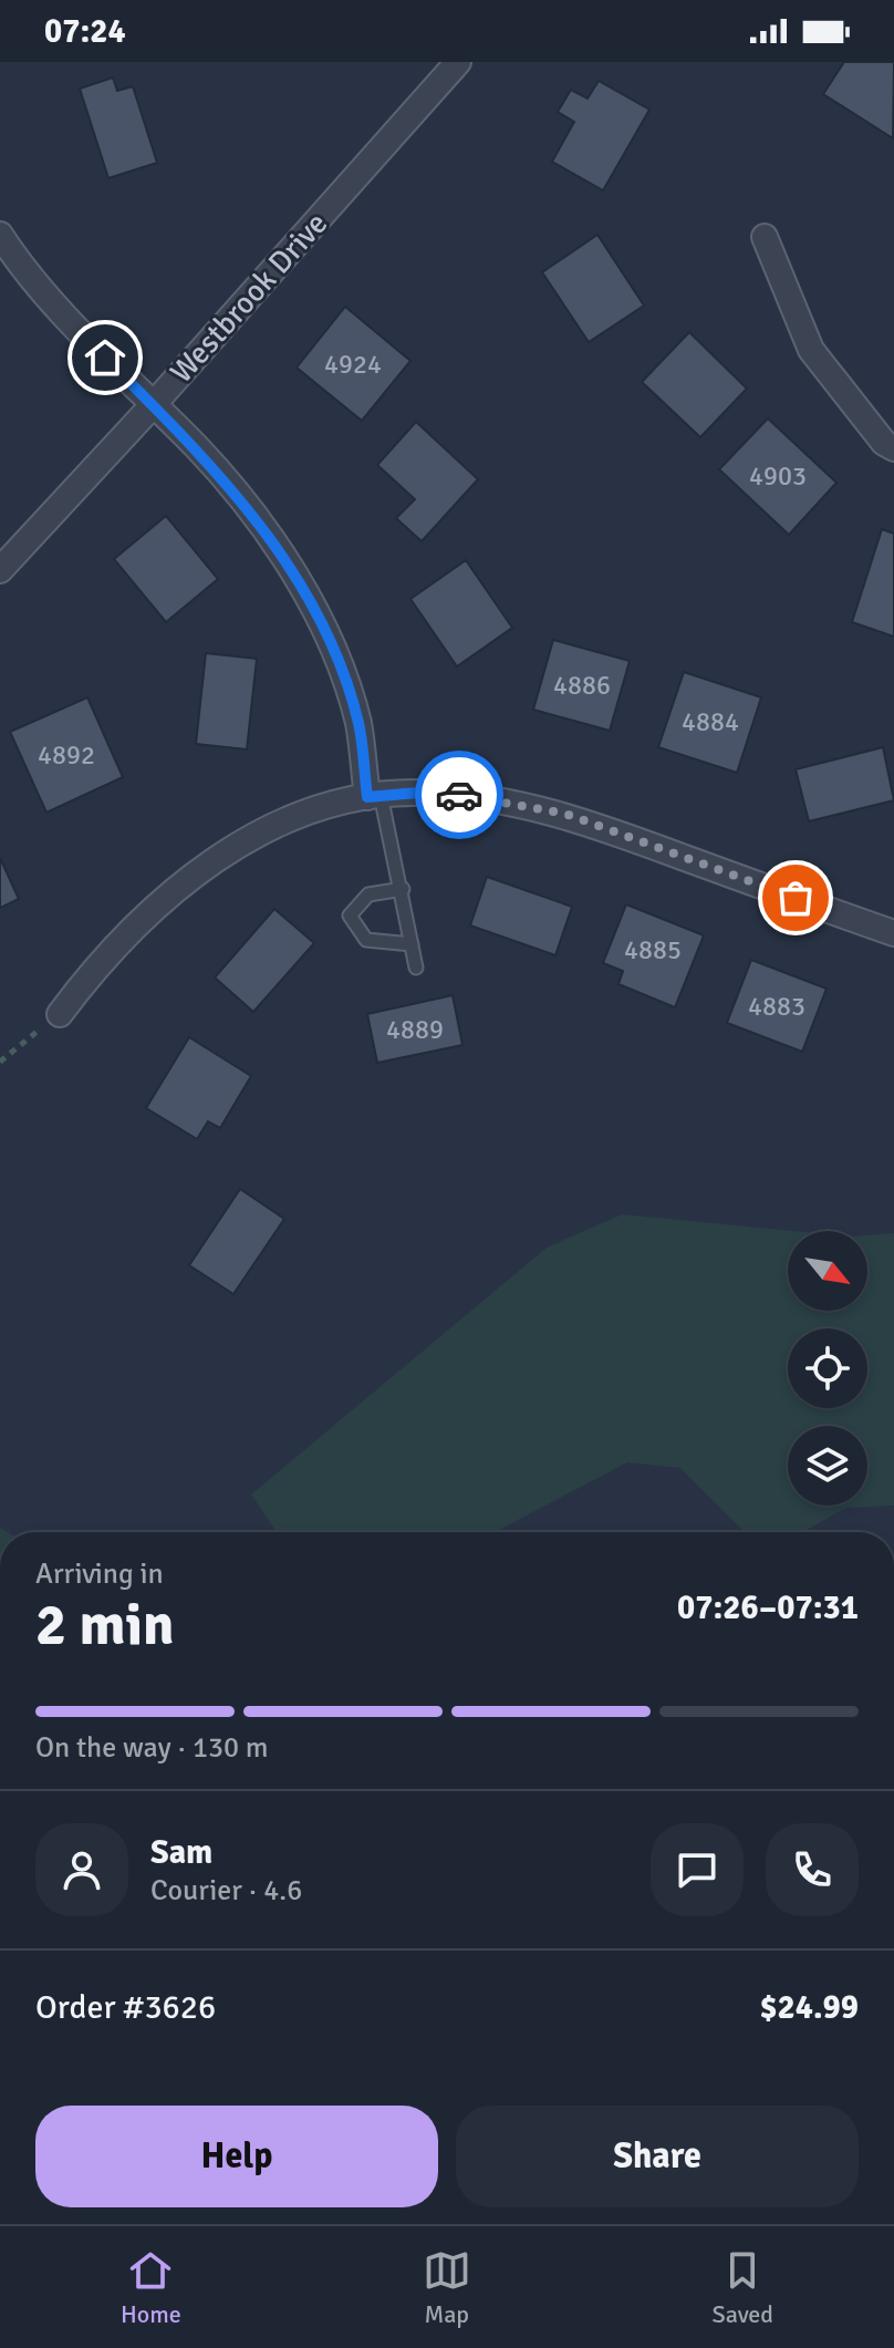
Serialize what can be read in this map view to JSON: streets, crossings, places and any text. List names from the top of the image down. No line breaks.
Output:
{"streets":{"street":["Westbrook Drive"]},"house_numbers":["4924","4903","4886","4884","4892","4885","4883","4889"],"north":"bottom right","page":{"status":"07:24","heading":["2 min","Arriving in","07:26–07:31"],"panel":["Sam","Courier · 4.6","Order #3626","$24.99"],"bar":"On the way · 130 m","buttons":["Help","Share"],"tabs":["Home","Map","Saved"]}}
